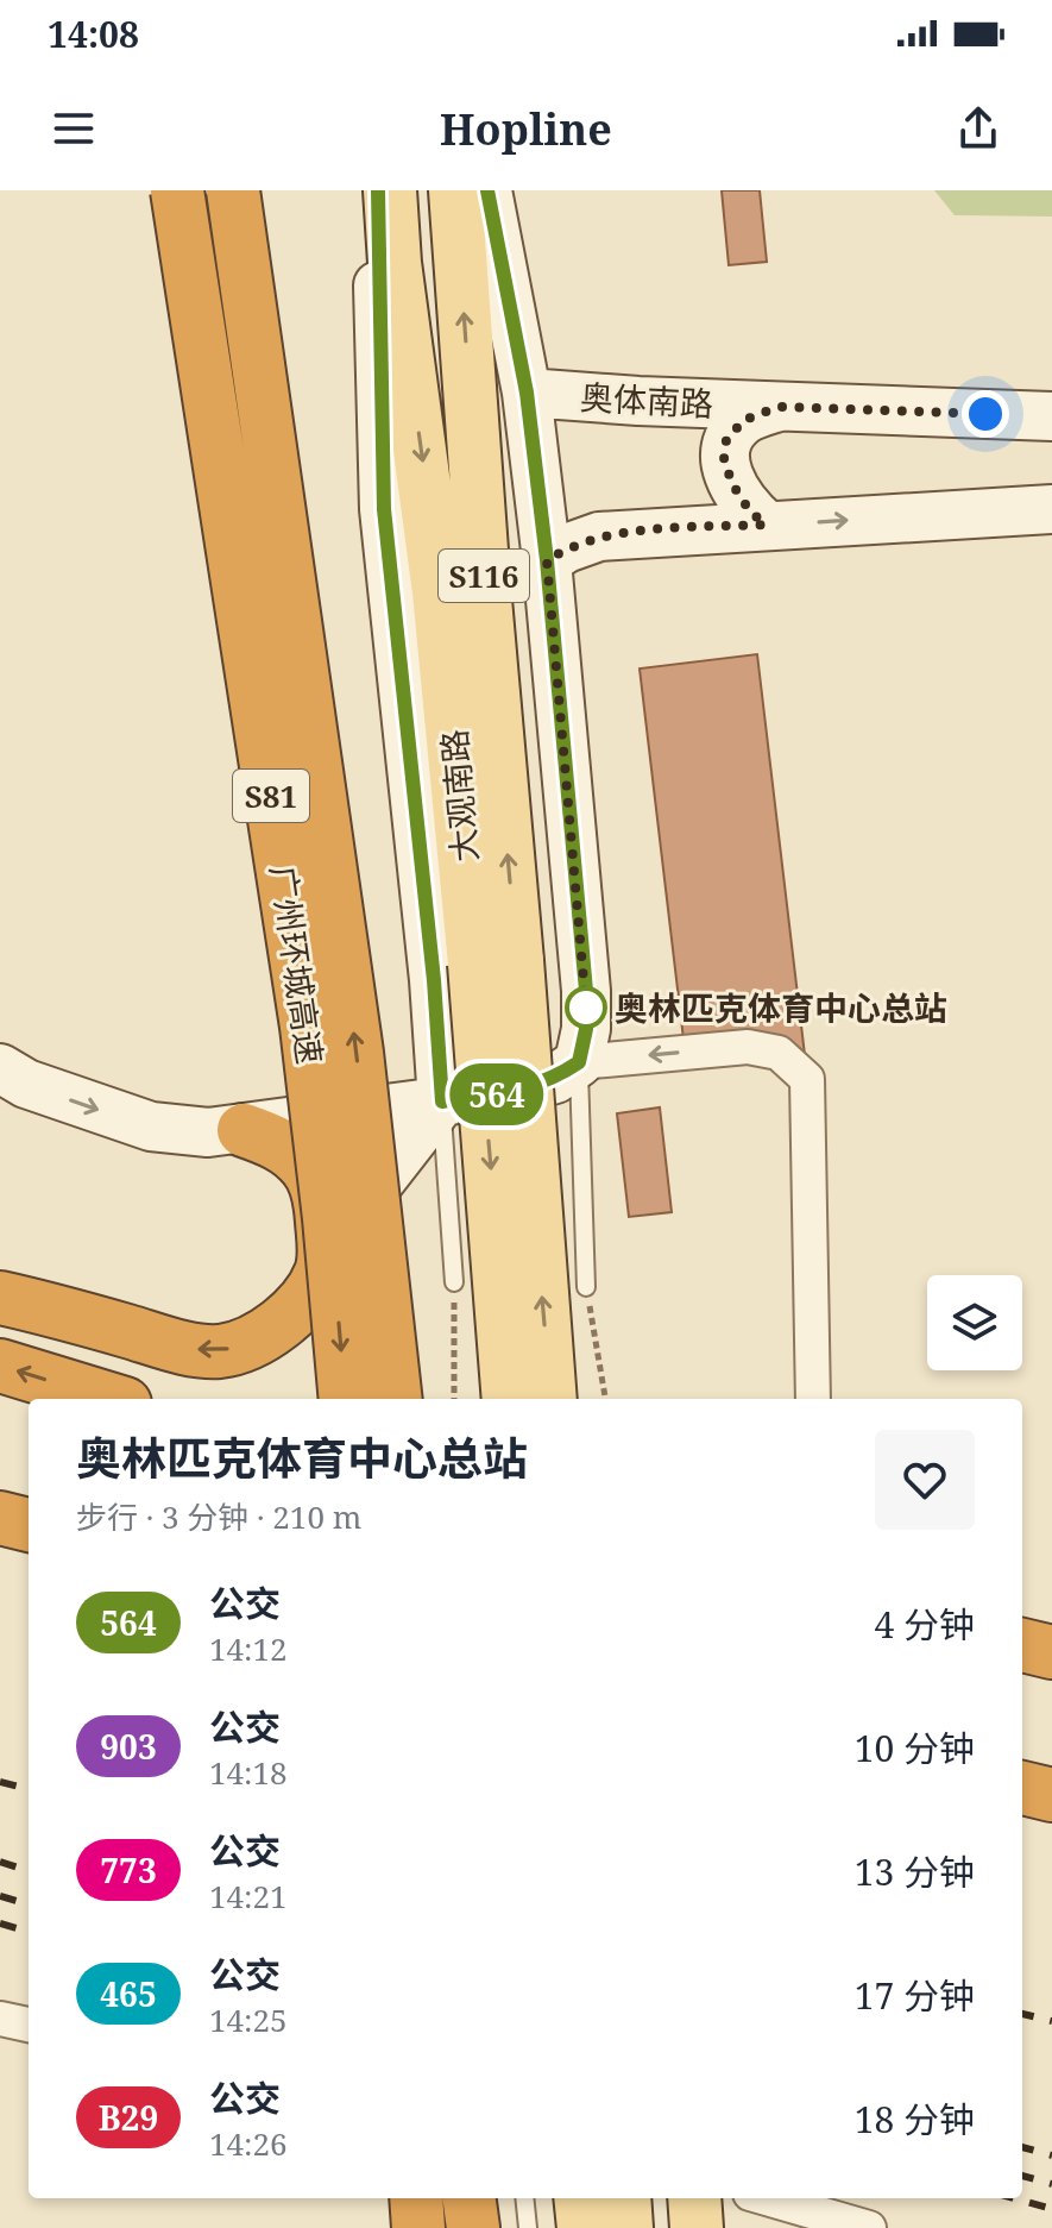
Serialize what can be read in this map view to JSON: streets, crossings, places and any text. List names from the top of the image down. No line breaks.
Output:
{"streets":{"highway":["S81","广州环城高速"],"main road":["S116","大观南路"],"street":["奥体南路"]},"places":["奥林匹克体育中心总站"],"lines":["bus line 564"],"page":{"status":"14:08","header":"Hopline","on_map":"564","heading":["奥林匹克体育中心总站","步行 · 3 分钟 · 210 m"],"list":[{"mark":"564","name":"公交","note":"14:12","value":"4 分钟"},{"mark":"903","name":"公交","note":"14:18","value":"10 分钟"},{"mark":"773","name":"公交","note":"14:21","value":"13 分钟"},{"mark":"465","name":"公交","note":"14:25","value":"17 分钟"},{"mark":"B29","name":"公交","note":"14:26","value":"18 分钟"}]}}
